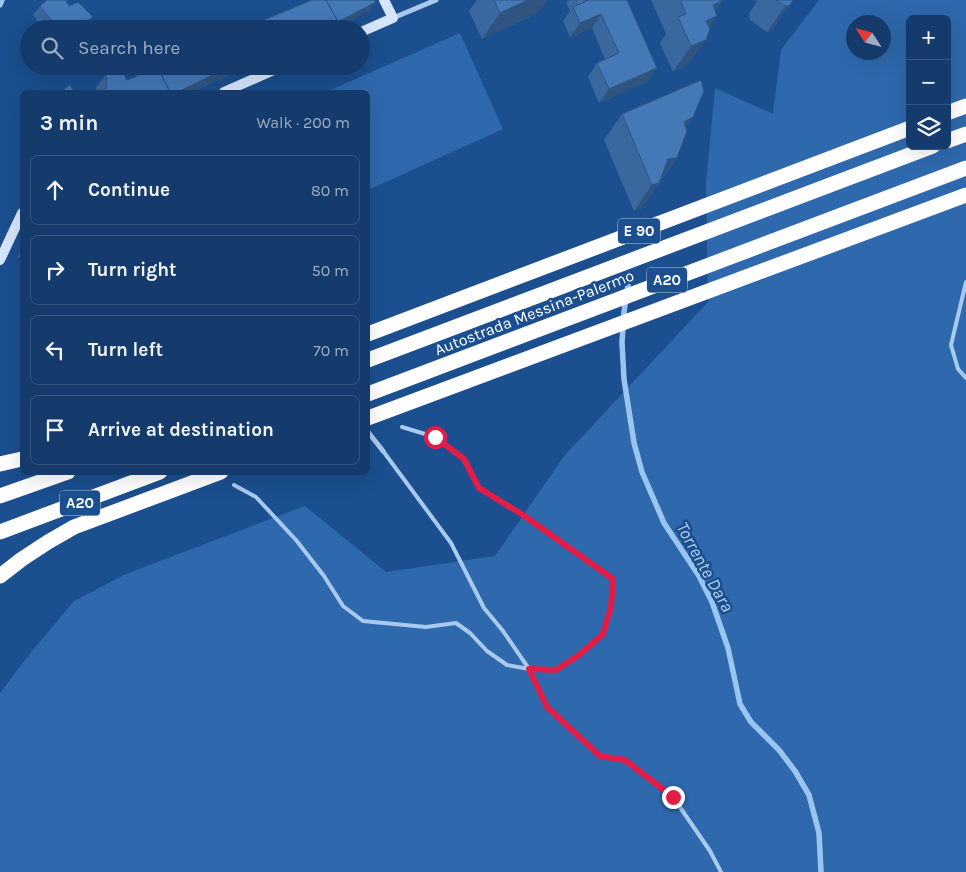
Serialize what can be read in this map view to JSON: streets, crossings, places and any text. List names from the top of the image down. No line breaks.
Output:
{"streets":{"highway":["E 90","A20","Autostrada Messina-Palermo"]},"water":["Torrente Dara"],"north":"top left","page":{"map_buttons":["+","−"],"search":"Search here","heading":["3 min","Walk · 200 m"],"list":[["Continue","80 m"],["Turn right","50 m"],["Turn left","70 m"],"Arrive at destination"]}}
